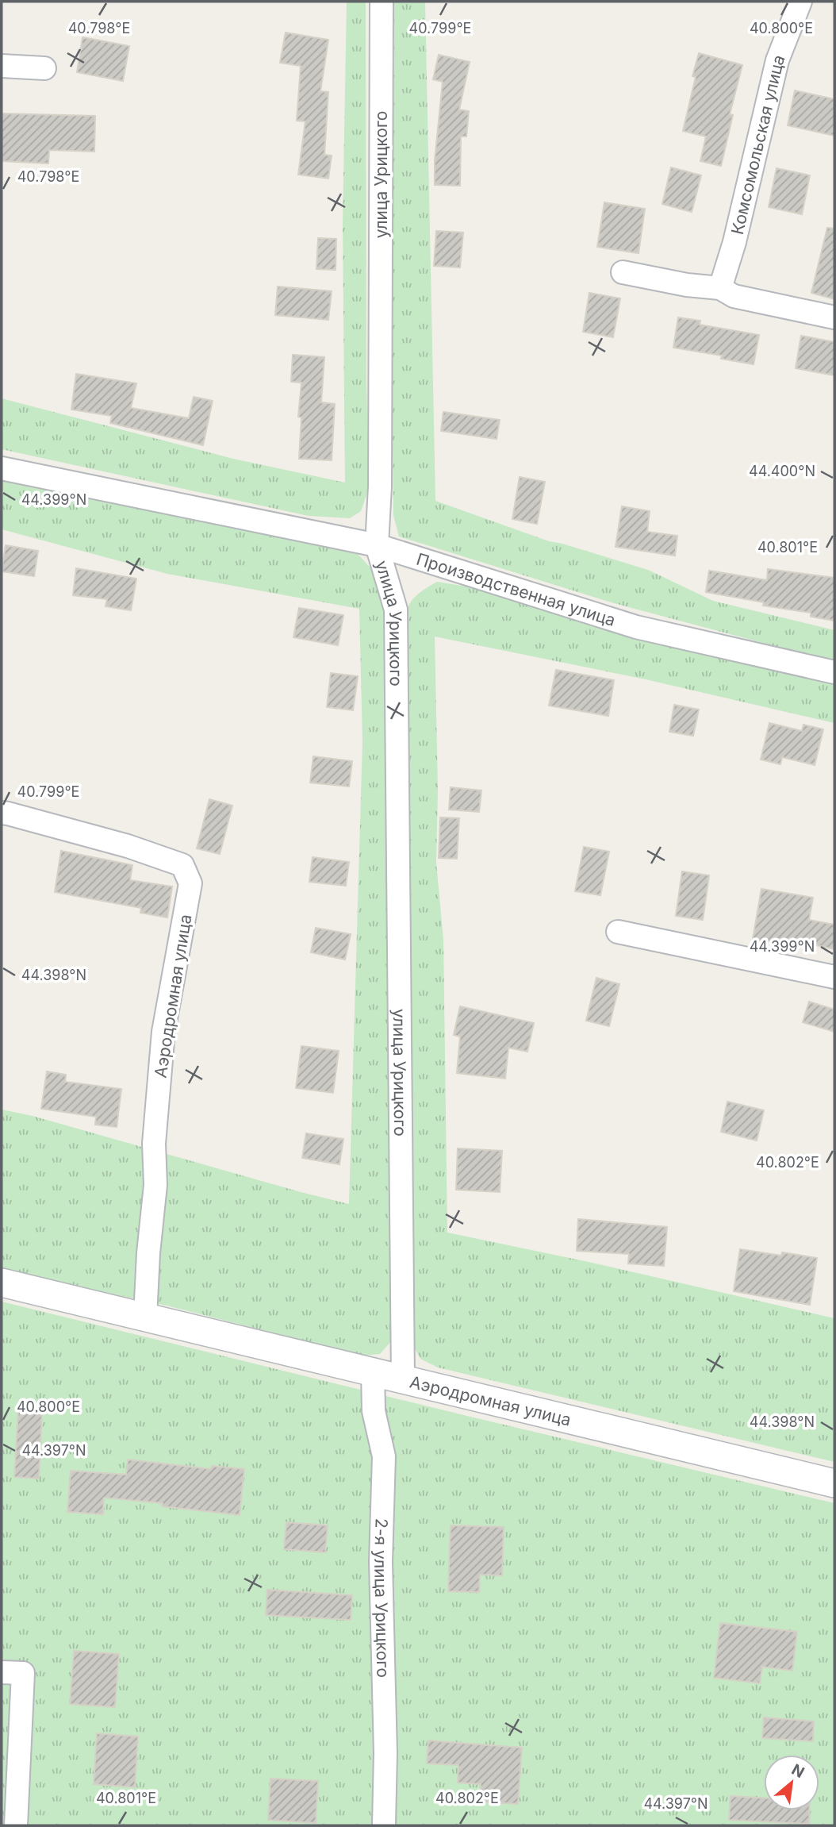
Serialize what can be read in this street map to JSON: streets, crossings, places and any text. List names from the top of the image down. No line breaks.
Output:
{"streets":{"street":["Комсомольская улица","улица Урицкого","Производственная улица","Аэродромная улица","2-я улица Урицкого"]},"crossings":[["улица Урицкого","Производственная улица"],["улица Урицкого","Аэродромная улица"],["Аэродромная улица","2-я улица Урицкого"]],"north":"top right","coordinates":["40.798°E","40.799°E","40.800°E","44.400°N","44.399°N","40.801°E","44.398°N","40.802°E","44.397°N"]}
